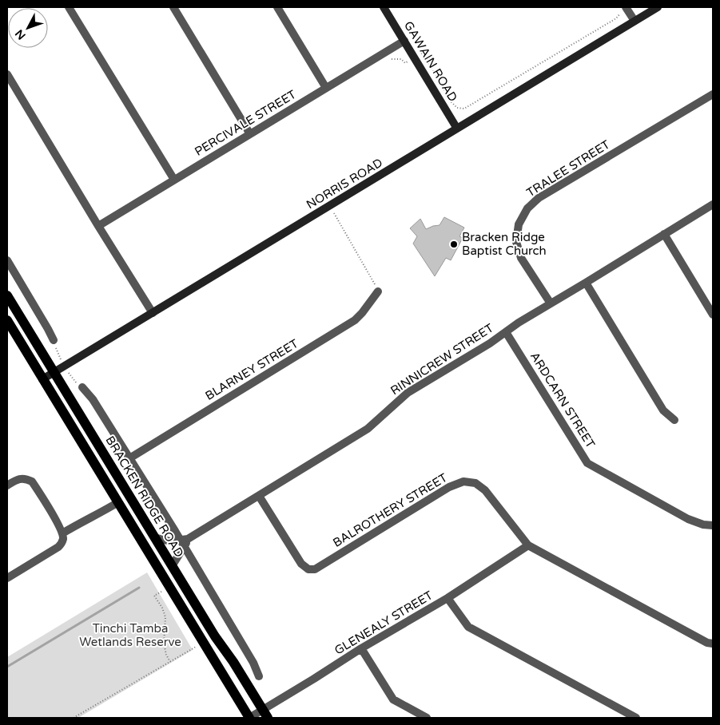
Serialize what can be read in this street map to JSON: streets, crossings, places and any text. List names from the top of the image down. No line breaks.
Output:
{"streets":{"main road":["GAWAIN ROAD","NORRIS ROAD","BRACKEN RIDGE ROAD"],"street":["PERCIVALE STREET","TRALEE STREET","RINNICREW STREET","BLARNEY STREET","ARDCARN STREET","BALROTHERY STREET","GLENEALY STREET"]},"crossings":[["GAWAIN ROAD","PERCIVALE STREET"],["GAWAIN ROAD","NORRIS ROAD"],["TRALEE STREET","RINNICREW STREET"],["NORRIS ROAD","BRACKEN RIDGE ROAD"],["RINNICREW STREET","ARDCARN STREET"],["RINNICREW STREET","BRACKEN RIDGE ROAD"],["RINNICREW STREET","BALROTHERY STREET"],["BLARNEY STREET","BRACKEN RIDGE ROAD"],["BRACKEN RIDGE ROAD","GLENEALY STREET"],["BALROTHERY STREET","GLENEALY STREET"]],"parks":["Tinchi Tamba Wetlands Reserve"],"places":["Bracken Ridge Baptist Church"],"north":"bottom left"}
